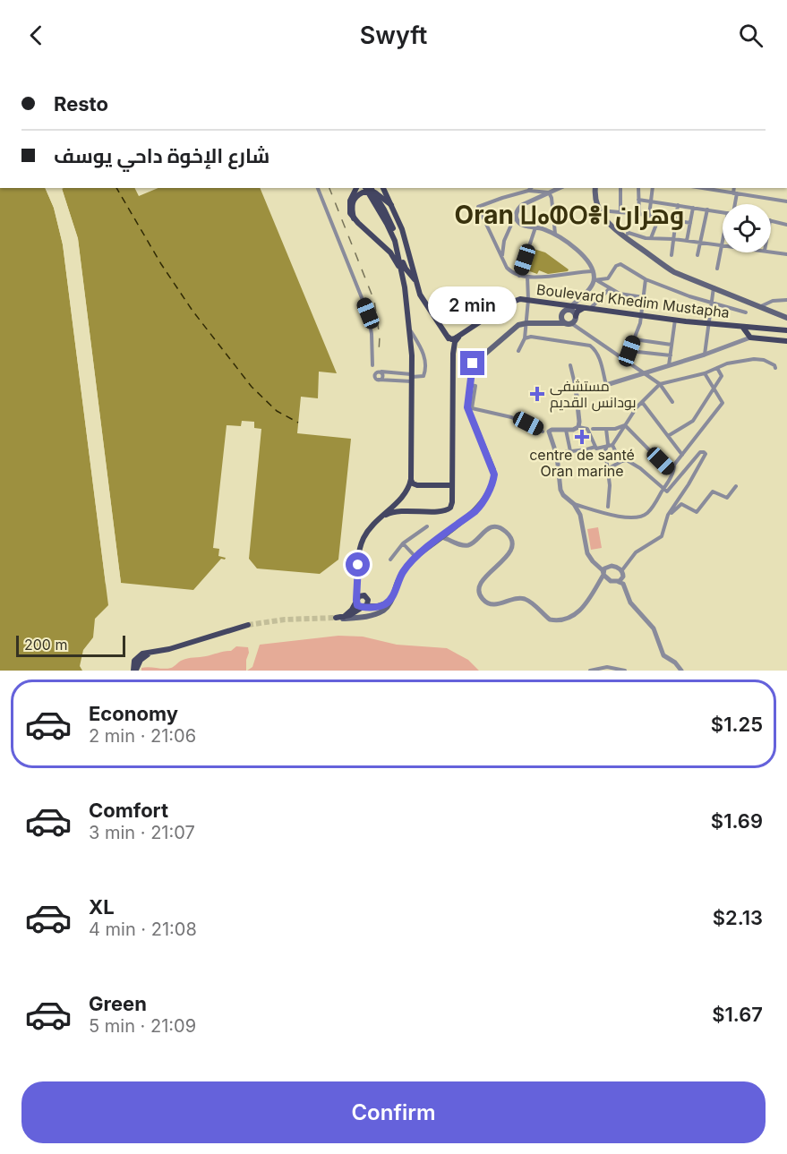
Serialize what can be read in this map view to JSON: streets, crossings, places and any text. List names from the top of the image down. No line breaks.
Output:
{"streets":{"main road":["Boulevard Khedim Mustapha"]},"districts":["Oran ⵡⴰⵀⵔⴻⵏ وهران"],"places":{"health":["مستشفى بودانس القديم","centre de santé Oran marine"]},"scale_bar":"200 m","page":{"header":"Swyft","banner":["Resto","شارع الإخوة داحي يوسف"],"bubble":"2 min","scale":"200 m","list":[{"name":"Economy","note":"2 min · 21:06","value":"$1.25"},{"name":"Comfort","note":"3 min · 21:07","value":"$1.69"},{"name":"XL","note":"4 min · 21:08","value":"$2.13"},{"name":"Green","note":"5 min · 21:09","value":"$1.67"}],"buttons":"Confirm"}}
